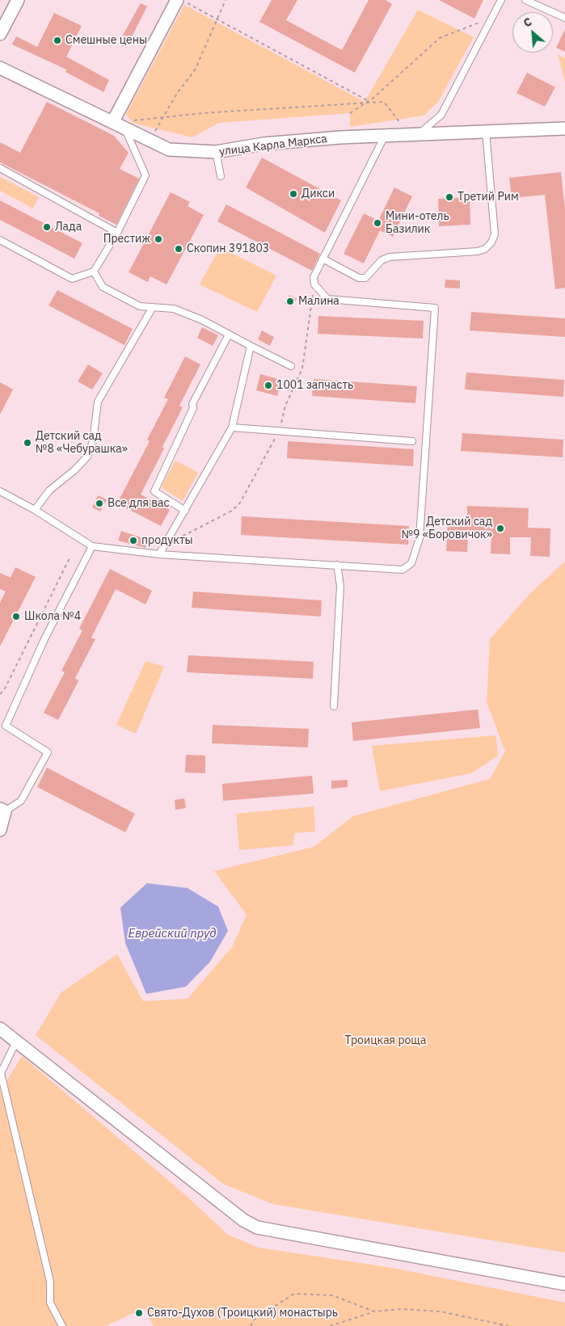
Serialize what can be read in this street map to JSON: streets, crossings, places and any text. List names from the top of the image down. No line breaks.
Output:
{"streets":{"street":["улица Карла Маркса"]},"water":["Еврейский пруд"],"parks":["Троицкая роща"],"places":["Смешные цены","Дикси","Третий Рим","Мини-отель Базилик","Лада","Престиж","Скопин 391803","Малина","1001 запчасть","Детский сад №8 «Чебурашка»","Все для вас","Детский сад №9 «Боровичок»","продукты","Школа №4","Свято-Духов (Троицкий) монастырь"],"north":"top left"}
